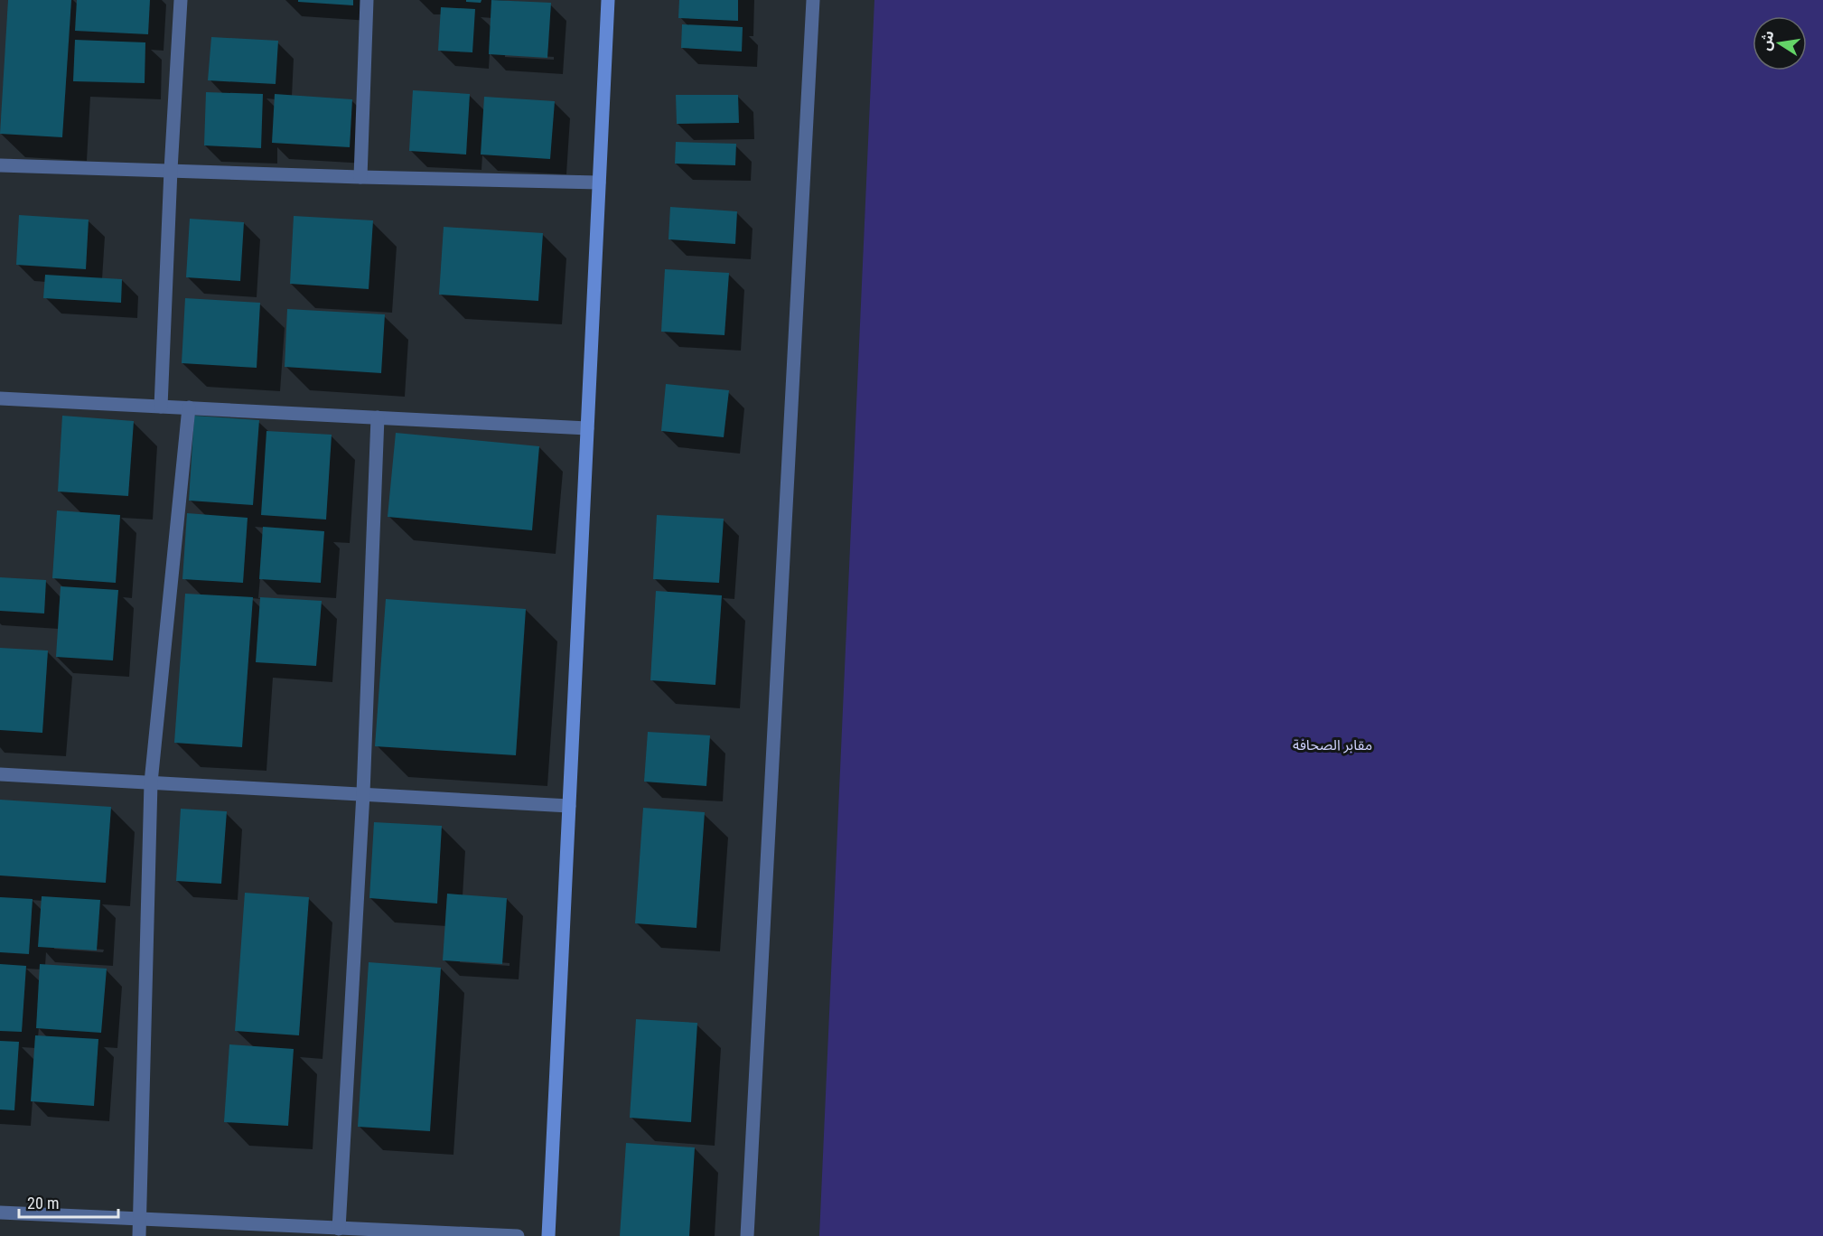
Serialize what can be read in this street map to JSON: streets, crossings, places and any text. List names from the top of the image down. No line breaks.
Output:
{"parks":["مقابر الصحافة"],"scale_bar":"20 m","north":"left"}
